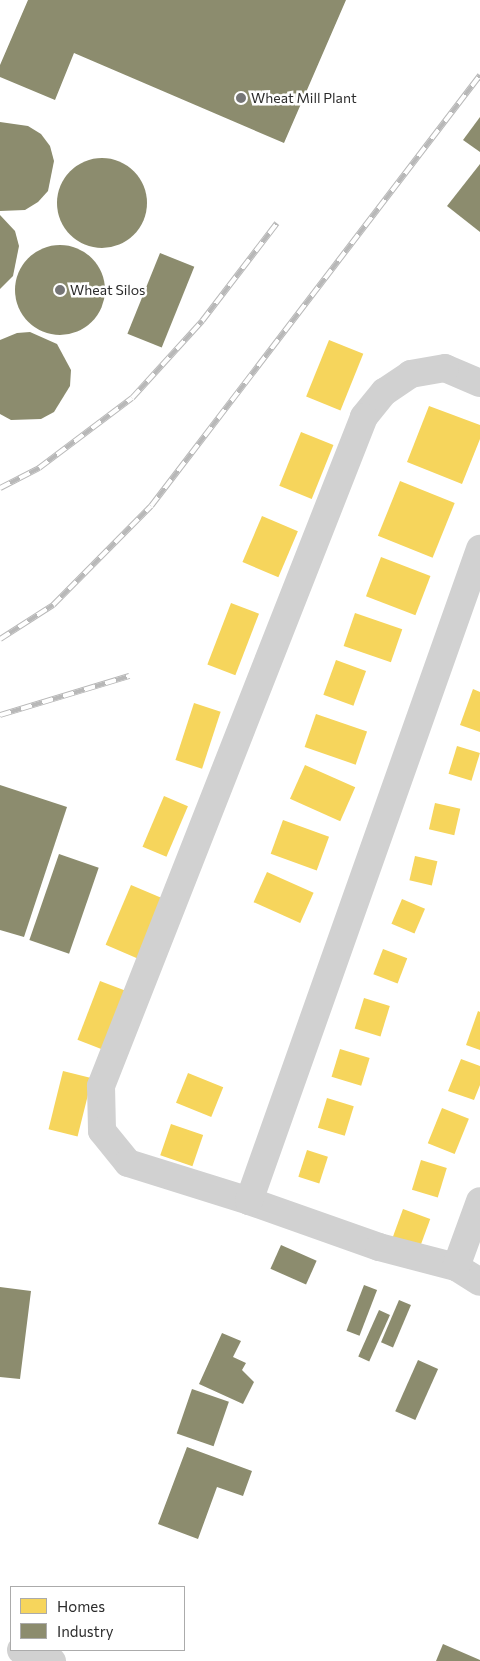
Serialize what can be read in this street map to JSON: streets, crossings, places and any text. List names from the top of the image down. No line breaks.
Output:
{"places":["Wheat Mill Plant","Wheat Silos"],"legend":["Homes","Industry"]}
